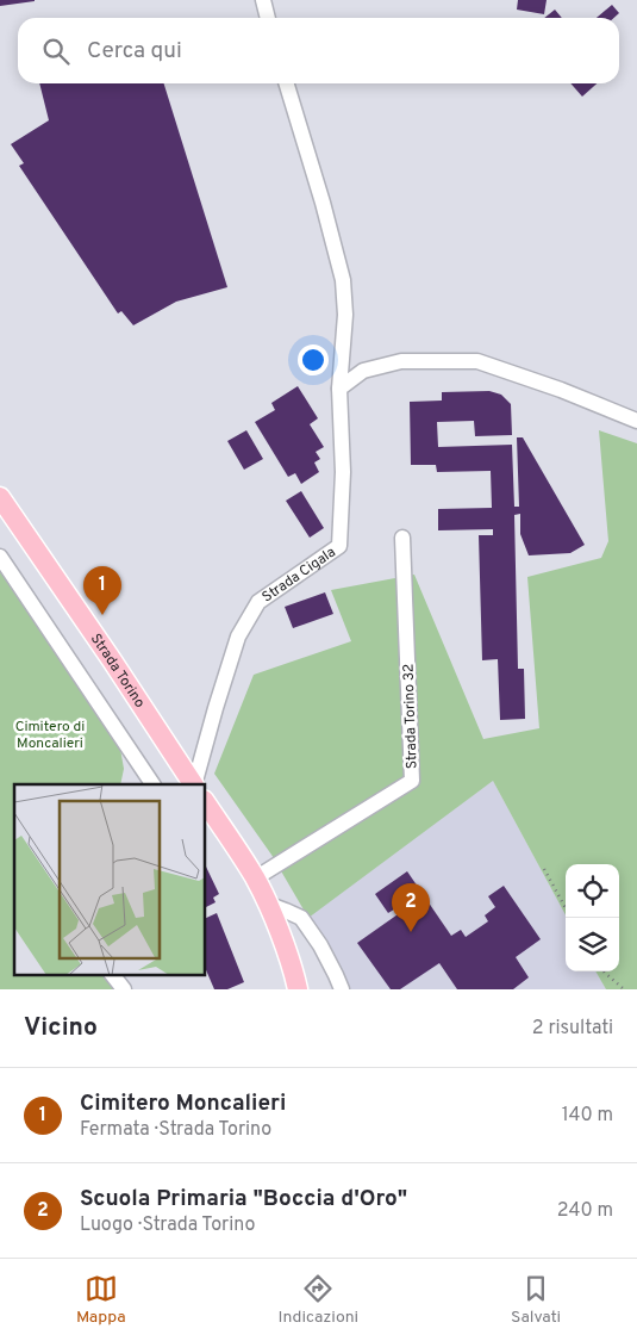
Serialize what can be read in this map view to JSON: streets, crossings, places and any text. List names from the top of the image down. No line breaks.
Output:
{"streets":{"main road":["Strada Torino"],"street":["Strada Cigala","Strada Torino 32"]},"parks":["Cimitero di Moncalieri"],"page":{"search":"Cerca qui","pins":["1","2"],"heading":["Vicino","2 risultati"],"list":[{"mark":"1","name":"Cimitero Moncalieri","note":"Fermata · Strada Torino","value":"140 m"},{"mark":"2","name":"Scuola Primaria \"Boccia d'Oro\"","note":"Luogo · Strada Torino","value":"240 m"}],"nav":["Mappa","Indicazioni","Salvati"]}}
